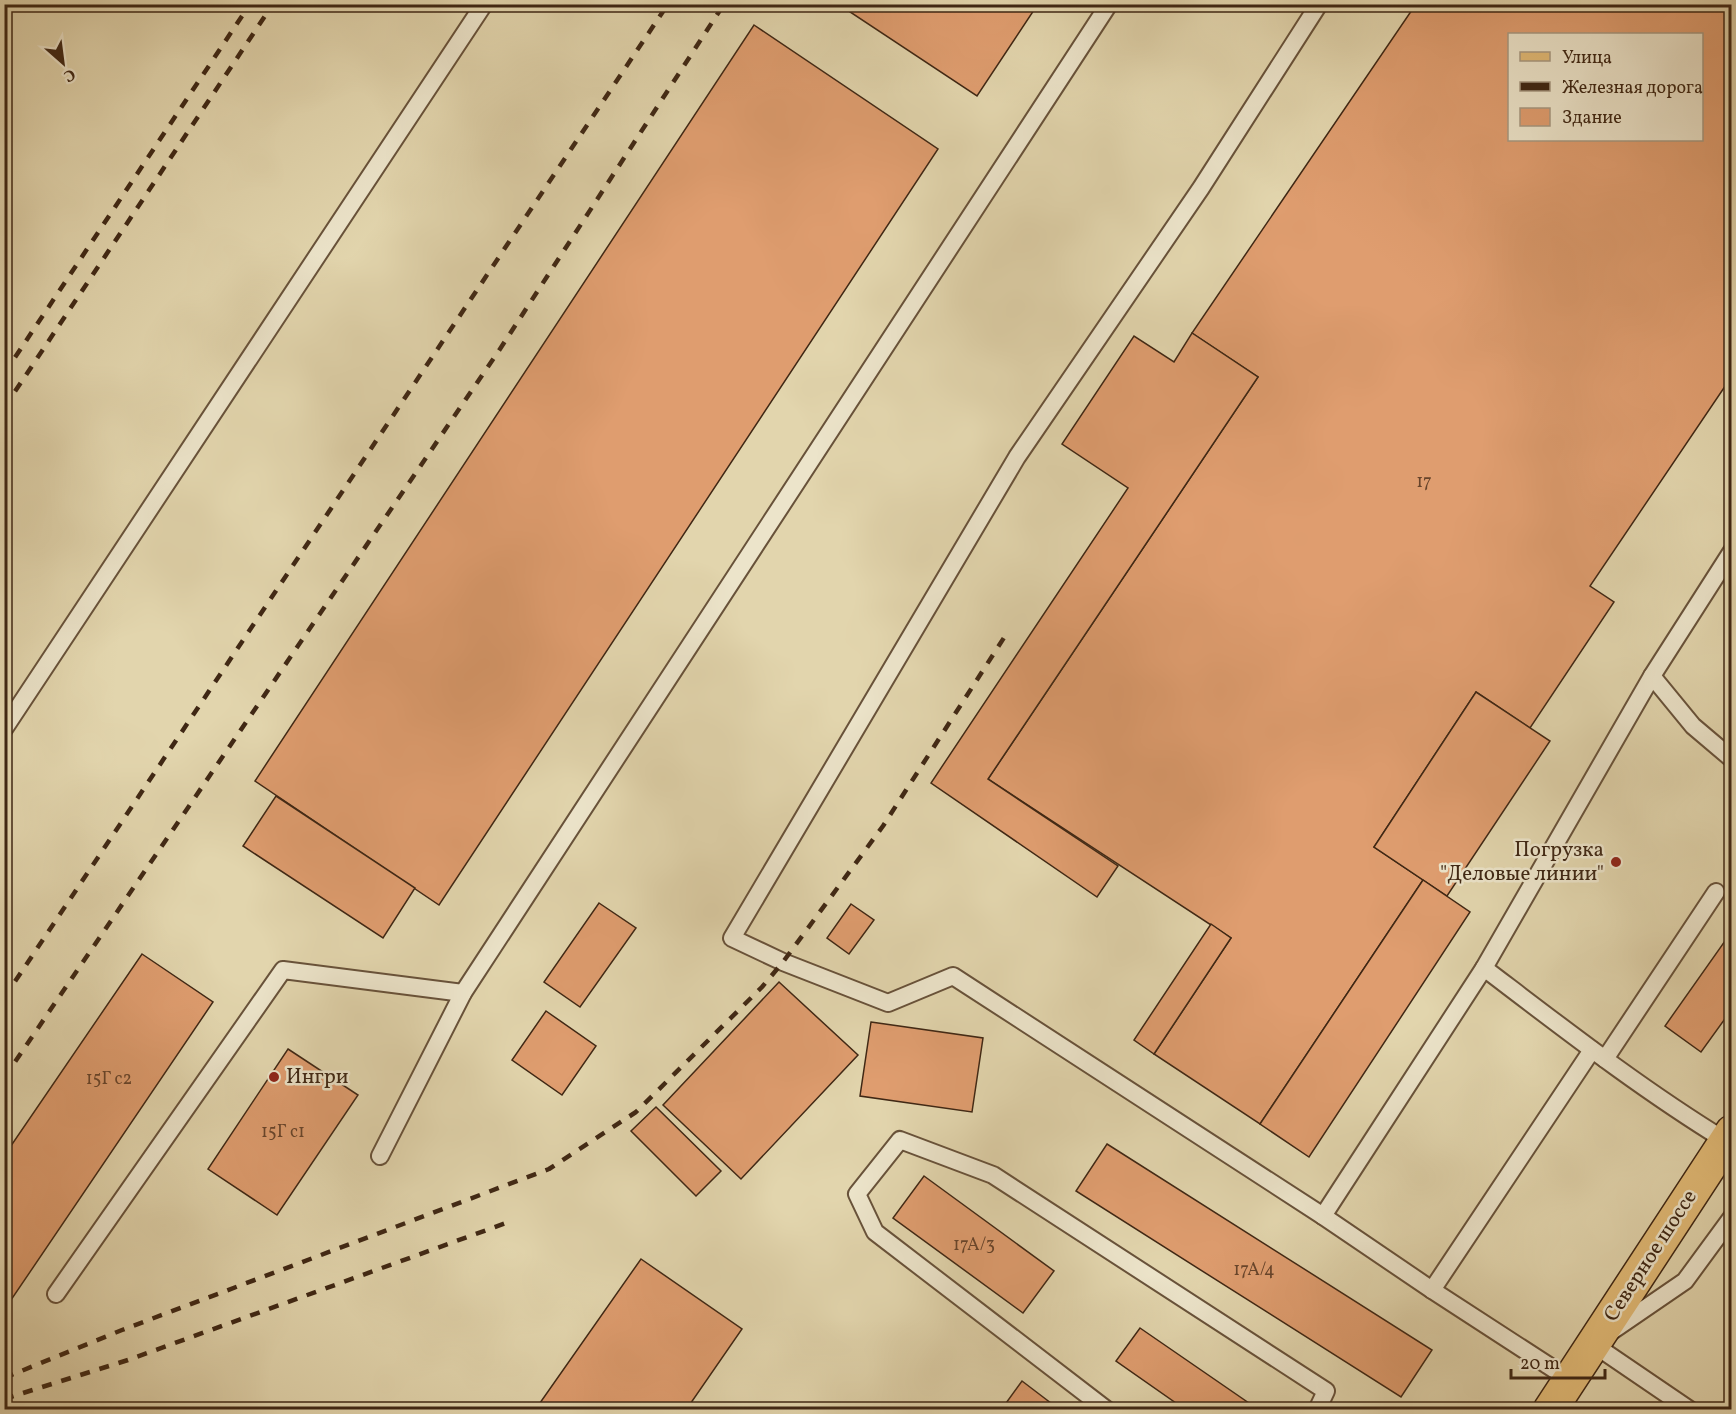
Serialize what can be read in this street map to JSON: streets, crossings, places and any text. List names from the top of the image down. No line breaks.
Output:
{"streets":{"main road":["Северное шоссе"]},"places":["Погрузка \"Деловые линии\"","Ингри"],"house_numbers":["17","15Г с2","15Г с1","17А/3","17А/4"],"legend":["Улица","Железная дорога","Здание"],"scale_bar":"20 m","north":"bottom right"}
